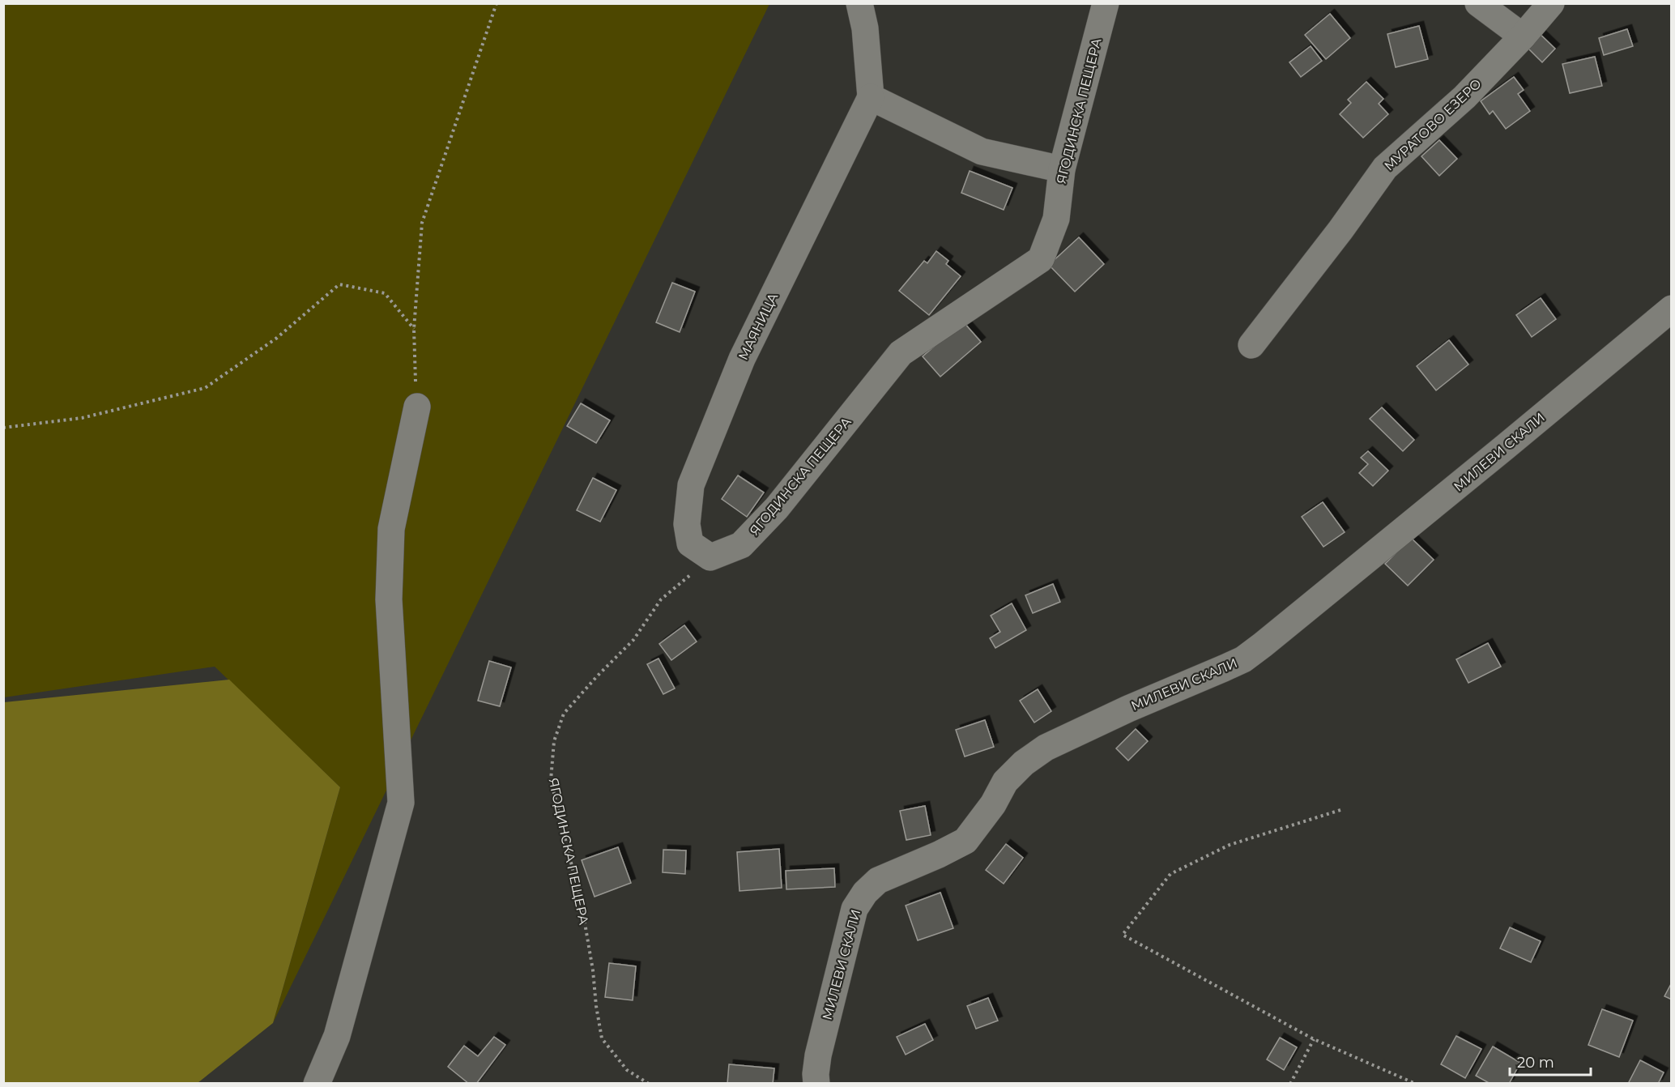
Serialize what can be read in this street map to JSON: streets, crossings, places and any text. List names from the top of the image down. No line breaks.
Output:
{"streets":{"street":["ЯГОДИНСКА ПЕЩЕРА","МУРАТОВО ЕЗЕРО","МАЯНИЦА","МИЛЕВИ СКАЛИ"]},"crossings":[["ЯГОДИНСКА ПЕЩЕРА","МАЯНИЦА"]],"scale_bar":"20 m"}
